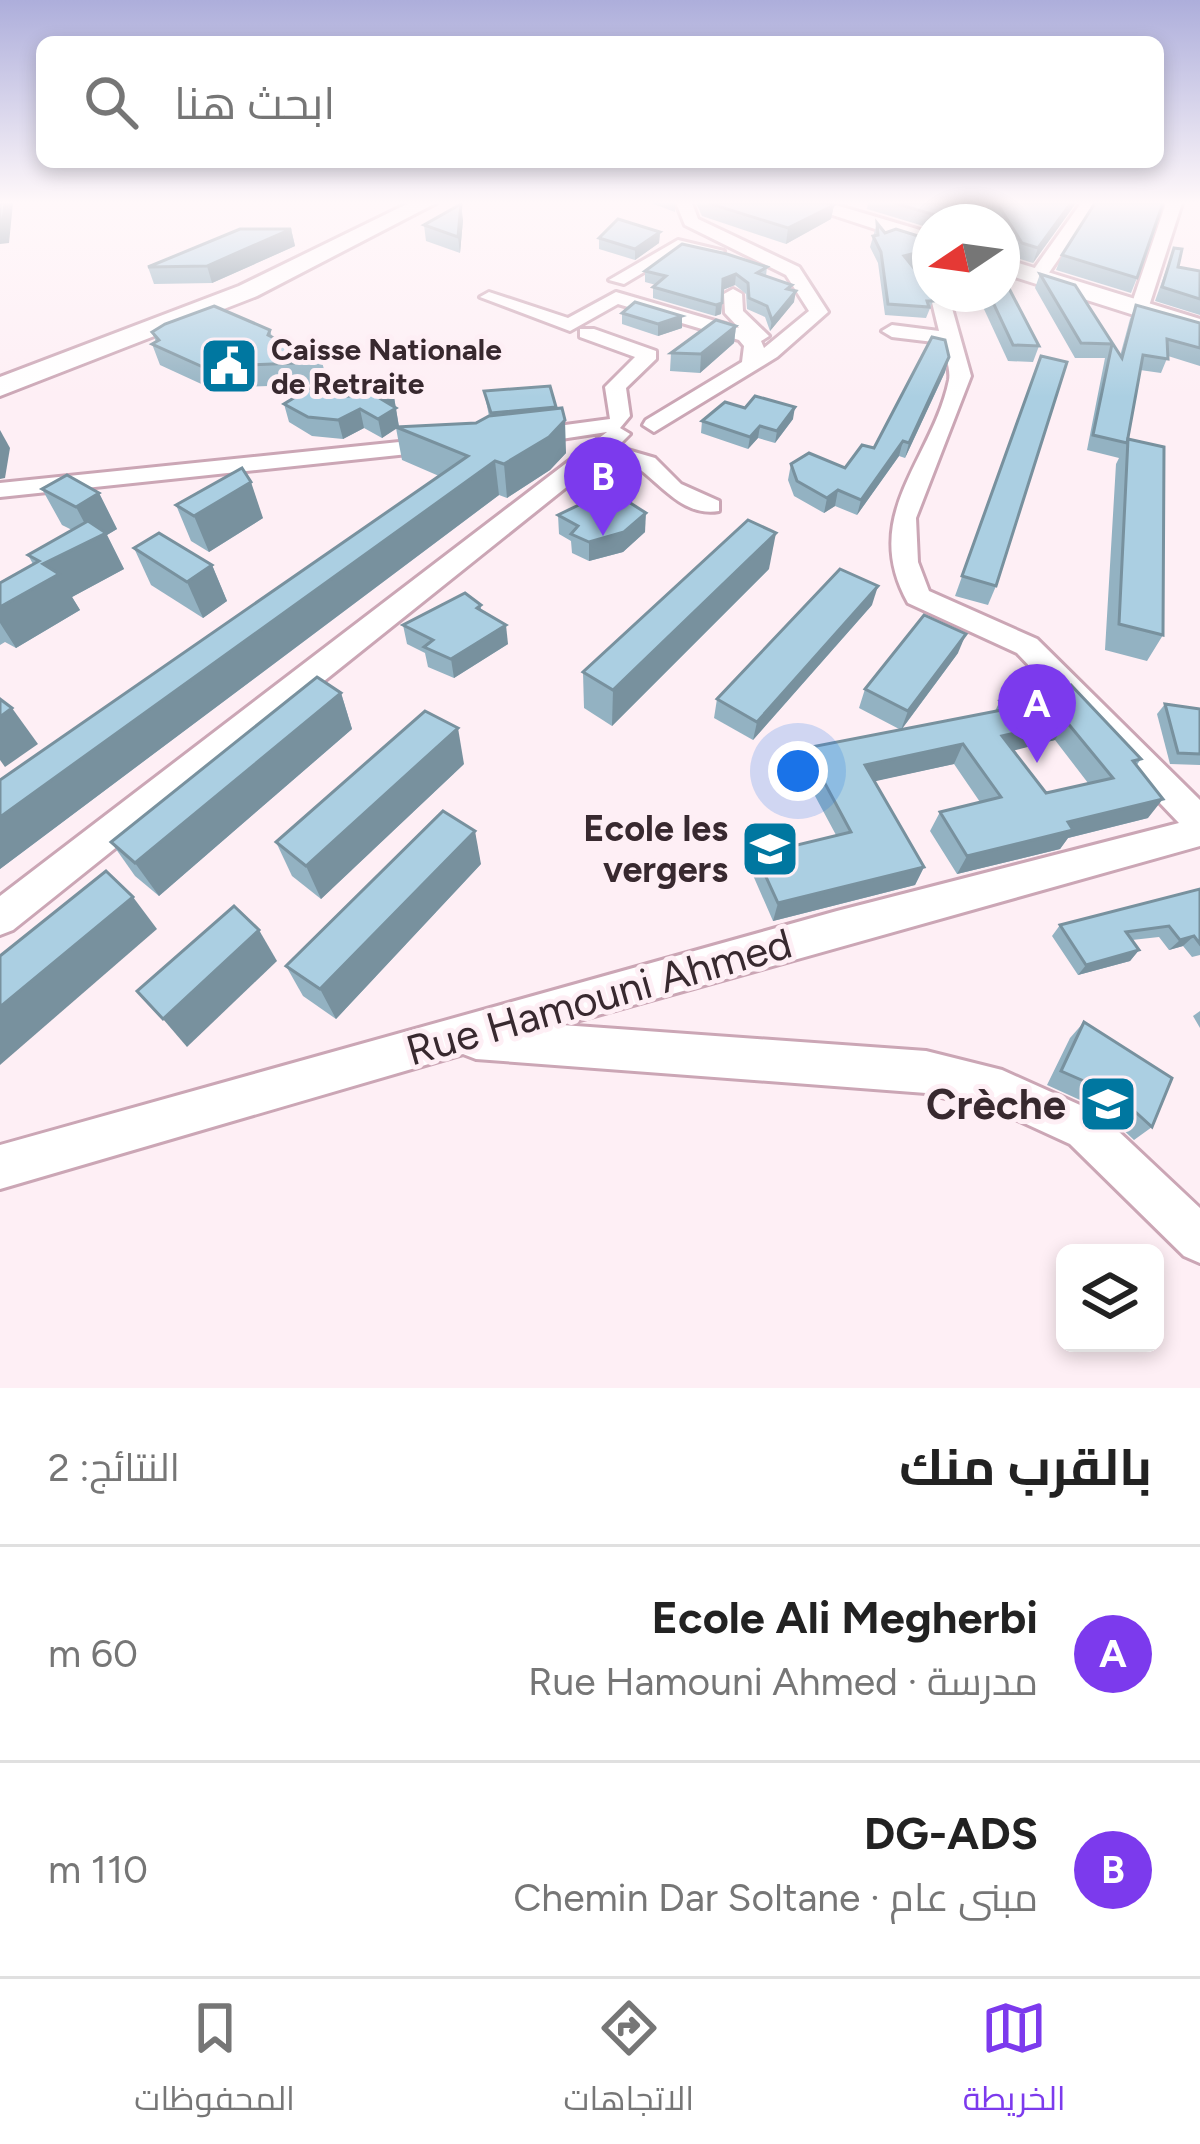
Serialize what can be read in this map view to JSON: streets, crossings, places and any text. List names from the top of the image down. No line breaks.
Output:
{"streets":{"street":["Rue Hamouni Ahmed"]},"places":{"public building":["Caisse Nationale de Retraite"],"school or university":["Ecole les vergers","Crèche"]},"north":"left","page":{"search":"ابحث هنا","pins":["B","A"],"heading":["بالقرب منك","النتائج: 2"],"list":[{"mark":"A","name":"Ecole Ali Megherbi","note":"مدرسة · Rue Hamouni Ahmed","value":"60 m"},{"mark":"B","name":"DG-ADS","note":"مبنى عام · Chemin Dar Soltane","value":"110 m"}],"nav":["الخريطة","الاتجاهات","المحفوظات"]}}
